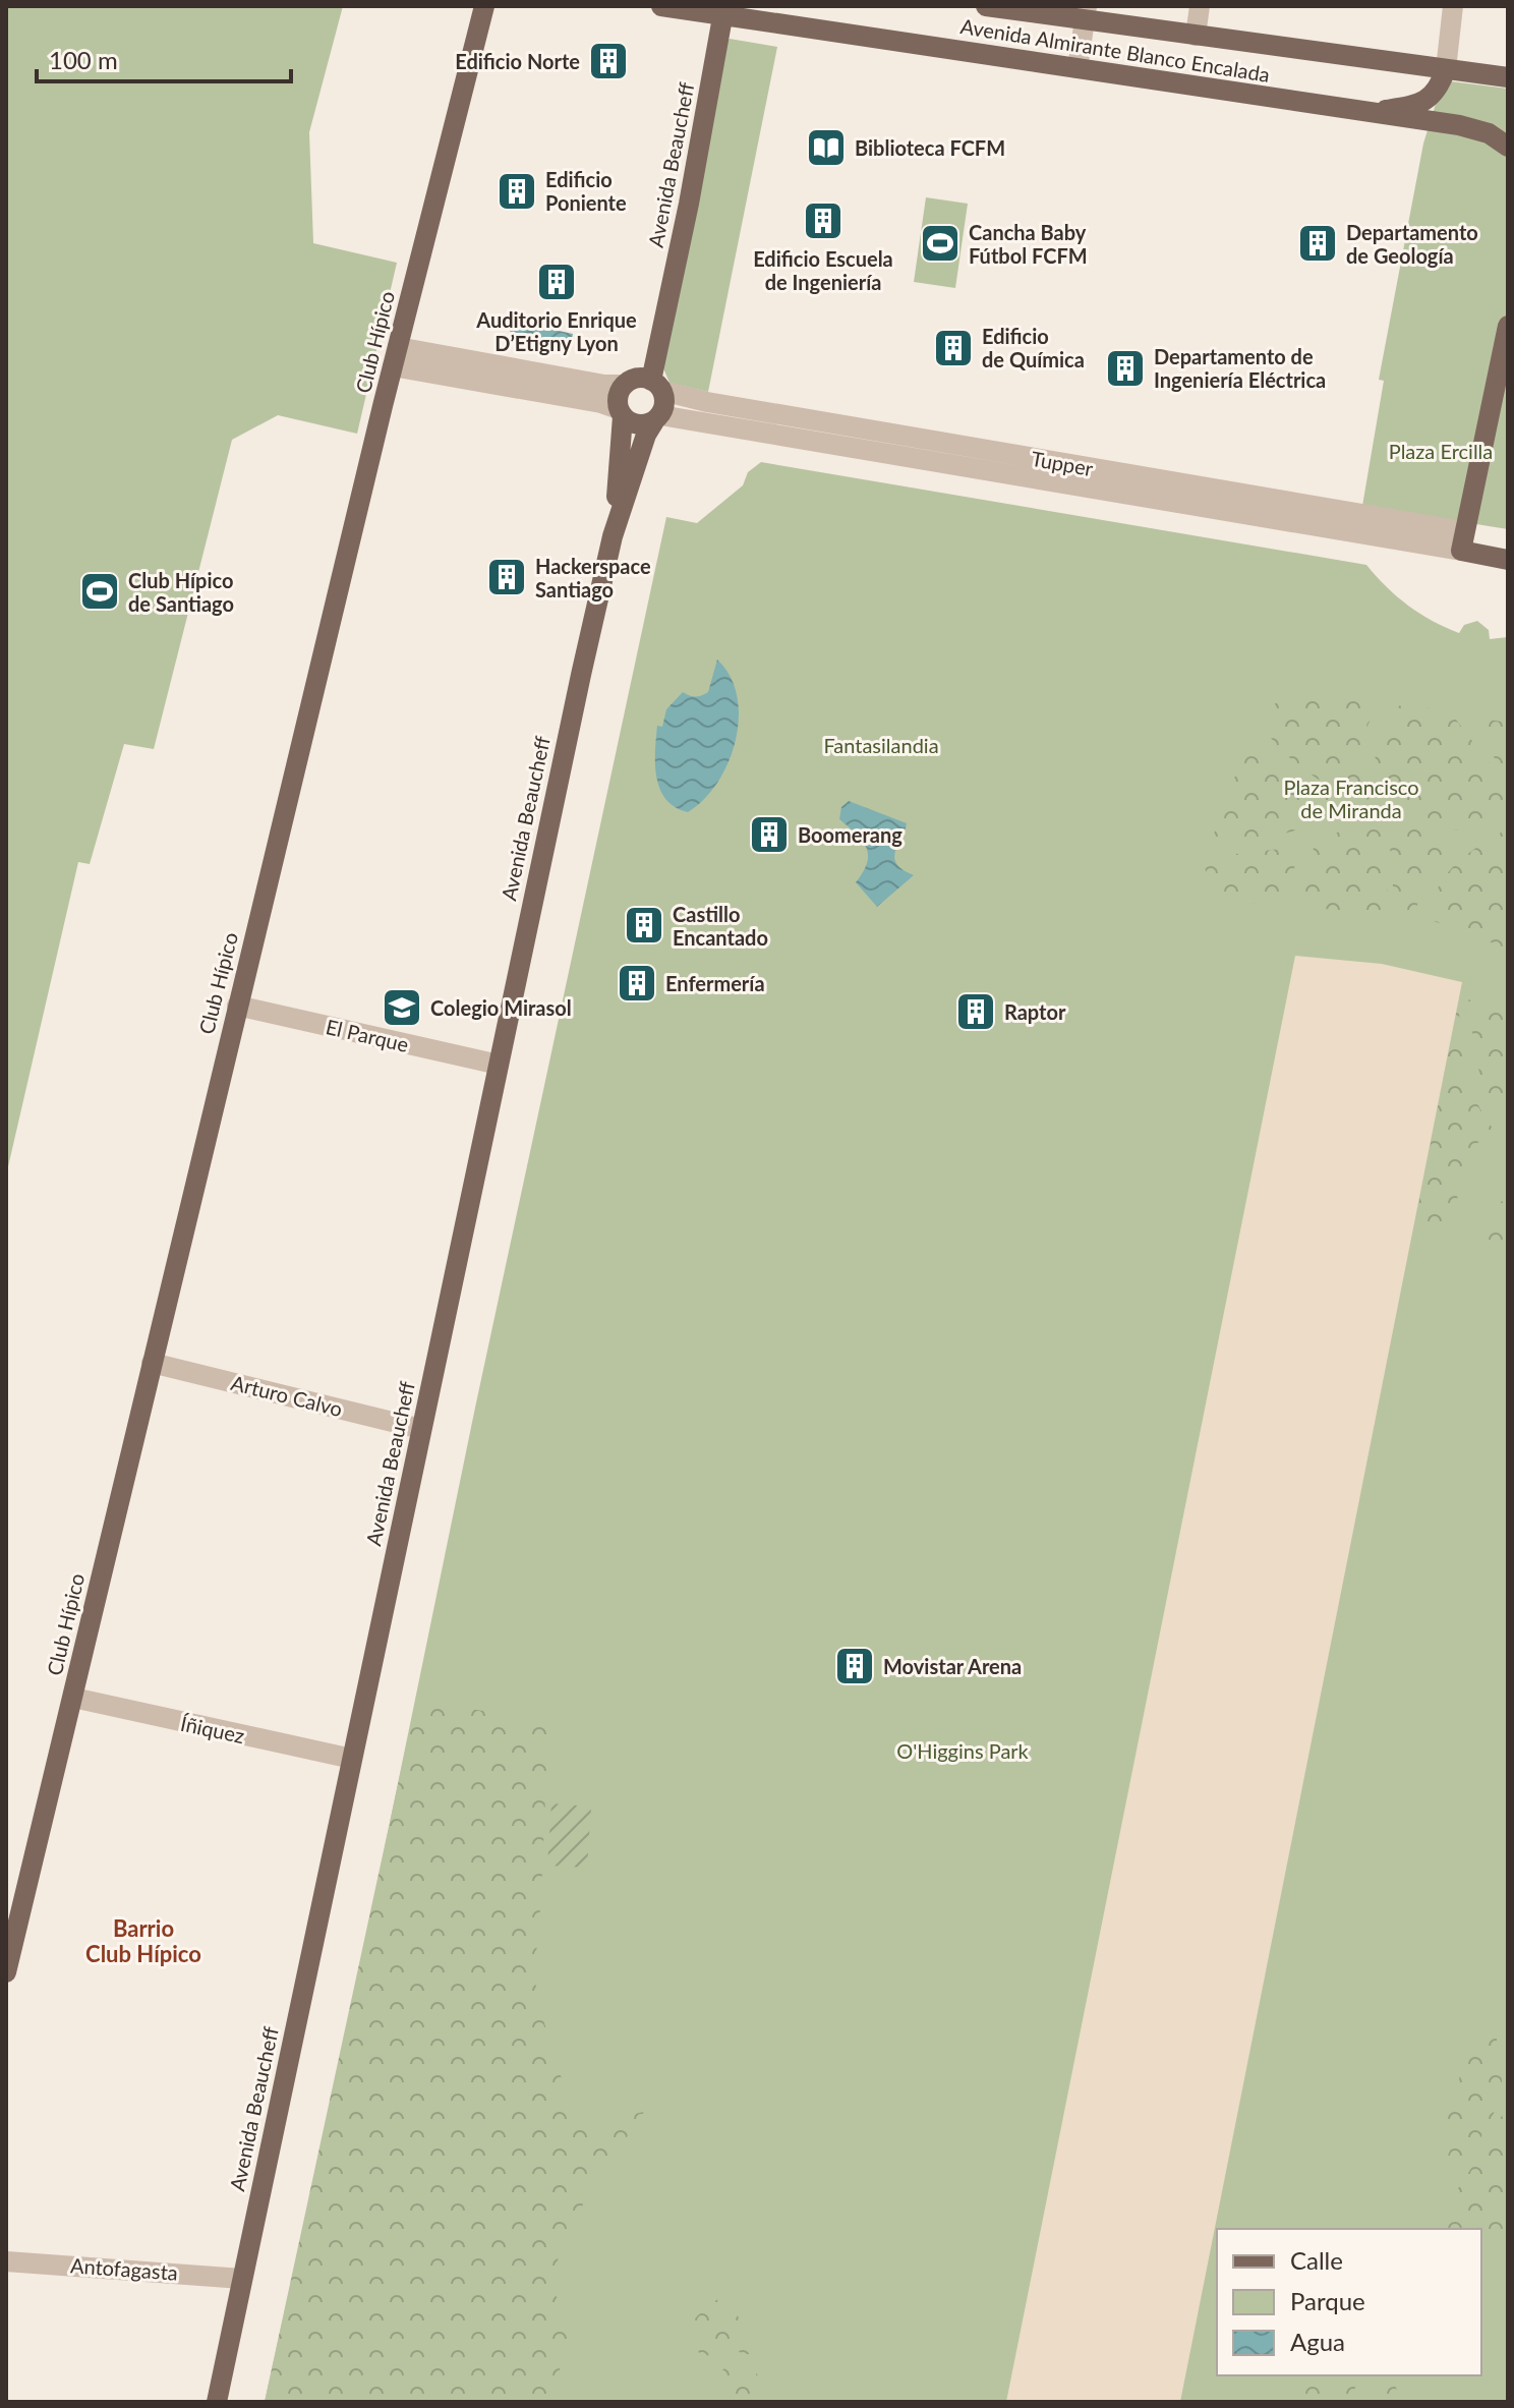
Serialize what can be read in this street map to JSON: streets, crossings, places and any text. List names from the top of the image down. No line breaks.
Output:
{"streets":{"main road":["Avenida Almirante Blanco Encalada","Avenida Beaucheff","Club Hípico"],"street":["Tupper","El Parque","Arturo Calvo","Íñiquez","Antofagasta"]},"crossings":[["Avenida Almirante Blanco Encalada","Avenida Beaucheff"],["Avenida Beaucheff","Tupper"],["Avenida Beaucheff","El Parque"],["Avenida Beaucheff","Arturo Calvo"],["Avenida Beaucheff","Íñiquez"],["Avenida Beaucheff","Antofagasta"],["Club Hípico","El Parque"],["Club Hípico","Arturo Calvo"],["Club Hípico","Íñiquez"]],"districts":["Barrio Club Hípico"],"parks":["Plaza Ercilla","Fantasilandia","Plaza Francisco de Miranda","O'Higgins Park"],"places":{"building":["Edificio Norte","Edificio Poniente","Edificio Escuela de Ingeniería","Departamento de Geología","Auditorio Enrique D’Etigny Lyon","Edificio de Química","Departamento de Ingeniería Eléctrica","Hackerspace Santiago","Boomerang","Castillo Encantado","Enfermería","Raptor","Movistar Arena"],"library":["Biblioteca FCFM"],"sports":["Cancha Baby Fútbol FCFM","Club Hípico de Santiago"],"school or university":["Colegio Mirasol"]},"legend":["Calle","Parque","Agua"],"scale_bar":"100 m"}
